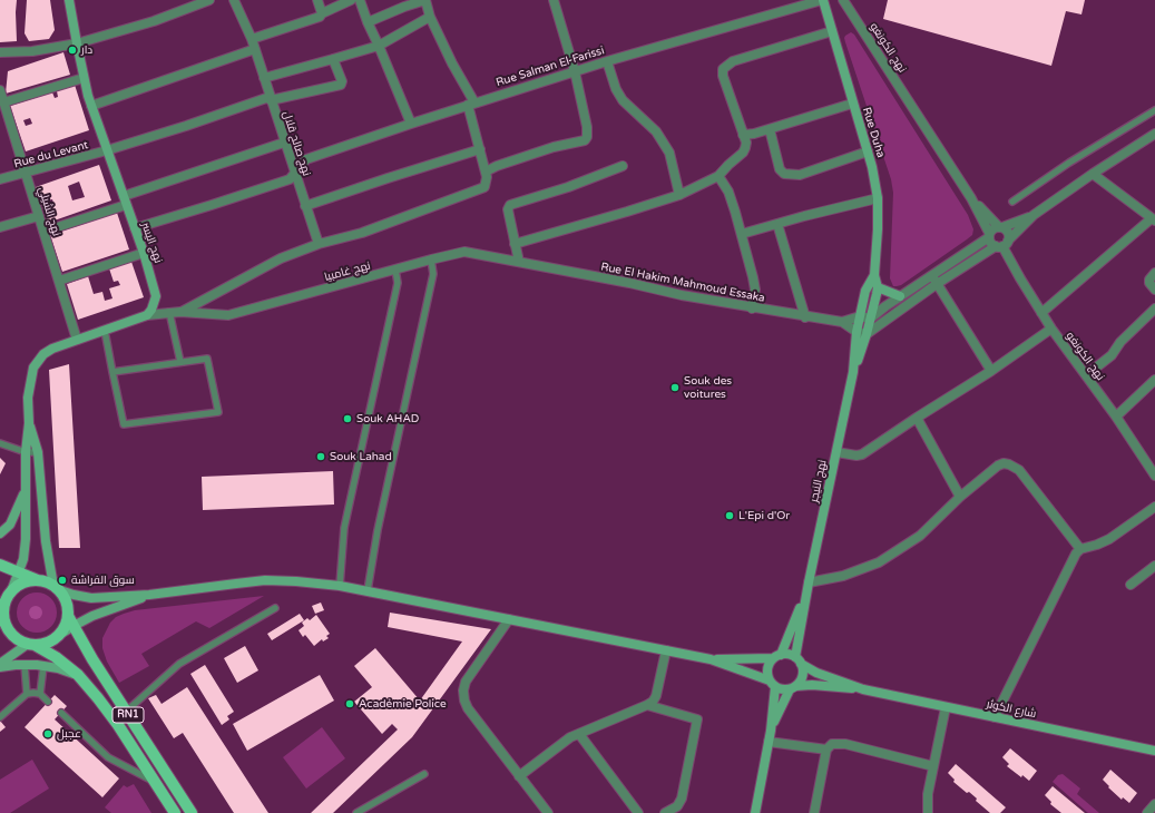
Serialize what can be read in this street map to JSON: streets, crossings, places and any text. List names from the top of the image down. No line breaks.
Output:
{"streets":{"main road":["Rue Duha","نهج اليسر","نهج النيجر","شارع الكوثر","RN1"],"street":["نهج الكونغو","Rue Salman El-Farissi","نهج صالح قلال","Rue du Levant","نهج الشيلي","نهج غامبيا","Rue El Hakim Mahmoud Essaka"]},"crossings":[["Rue Salman El-Farissi","Rue Duha"],["Rue Salman El-Farissi","نهج صالح قلال"],["Rue Duha","نهج النيجر"],["نهج صالح قلال","Rue du Levant"],["Rue du Levant","نهج الشيلي"],["Rue du Levant","نهج اليسر"],["نهج اليسر","نهج غامبيا"],["نهج غامبيا","Rue El Hakim Mahmoud Essaka"]],"places":["دار","Souk des voitures","Souk AHAD","Souk Lahad","L'Epi d'Or","سوق الفراشة","Académie Police","عجبل"]}
